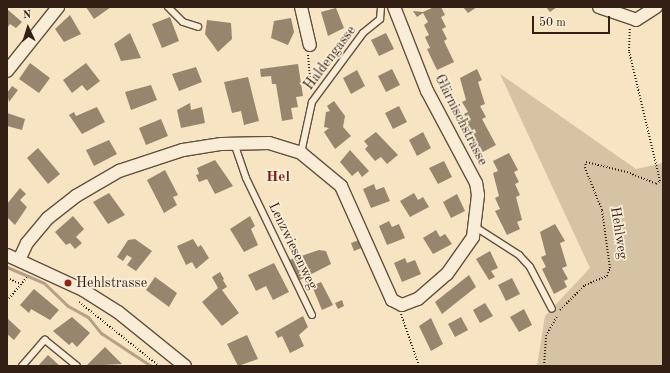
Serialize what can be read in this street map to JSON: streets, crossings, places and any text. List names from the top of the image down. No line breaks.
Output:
{"streets":{"street":["Glärnischstrasse"],"lane":["Haldengasse","Lenzwiesenweg"],"path":["Hehlweg"]},"districts":["Hel"],"places":["Hehlstrasse"],"scale_bar":"50 m","north":"top"}
